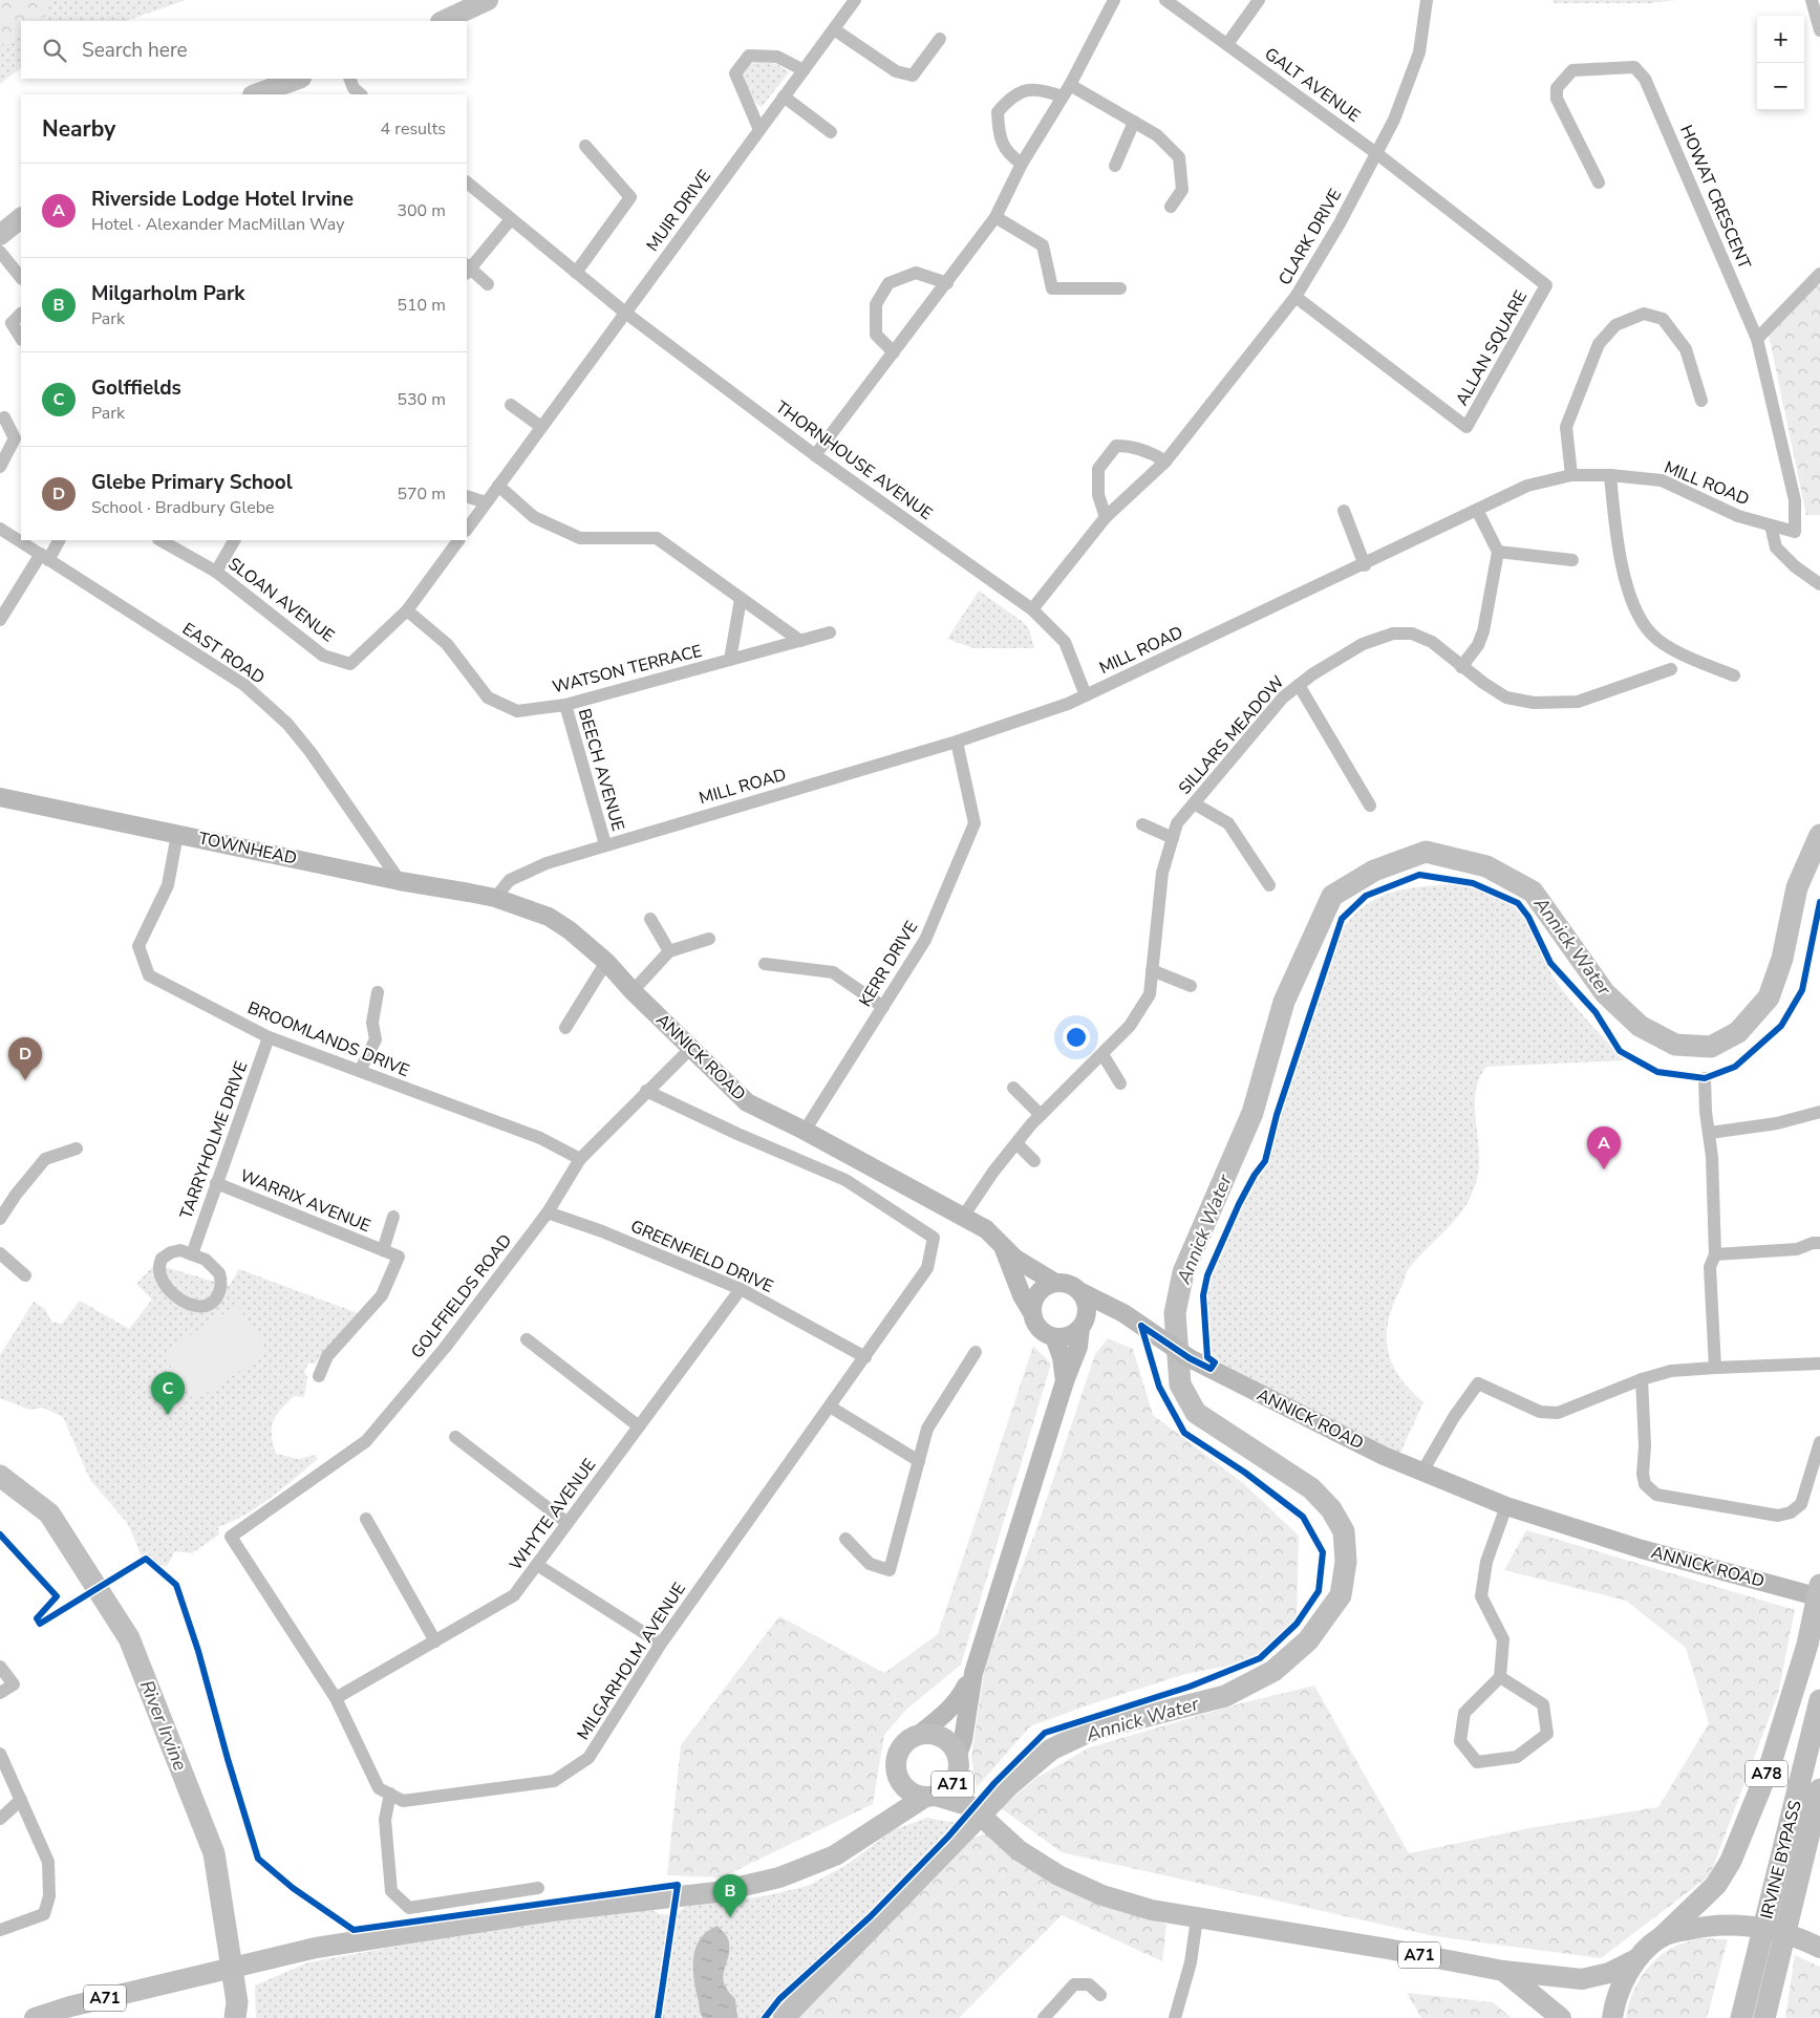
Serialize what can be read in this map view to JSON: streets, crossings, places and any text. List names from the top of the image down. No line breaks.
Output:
{"streets":{"highway":["A78","IRVINE BYPASS"],"main road":["TOWNHEAD","ANNICK ROAD","A71"],"street":["GALT AVENUE","HOWAT CRESCENT","MUIR DRIVE","CLARK DRIVE","ALLAN SQUARE","THORNHOUSE AVENUE","MILL ROAD","SLOAN AVENUE","EAST ROAD","WATSON TERRACE","SILLARS MEADOW","BEECH AVENUE","KERR DRIVE","BROOMLANDS DRIVE","TARRYHOLME DRIVE","WARRIX AVENUE","GREENFIELD DRIVE","GOLFFIELDS ROAD","WHYTE AVENUE","MILGARHOLM AVENUE"]},"crossings":[["GALT AVENUE","CLARK DRIVE"],["GALT AVENUE","ALLAN SQUARE"],["HOWAT CRESCENT","MILL ROAD"],["MUIR DRIVE","THORNHOUSE AVENUE"],["CLARK DRIVE","ALLAN SQUARE"],["CLARK DRIVE","THORNHOUSE AVENUE"],["THORNHOUSE AVENUE","MILL ROAD"],["MILL ROAD","BEECH AVENUE"],["MILL ROAD","TOWNHEAD"],["MILL ROAD","KERR DRIVE"],["MILL ROAD","ANNICK ROAD"],["SLOAN AVENUE","WATSON TERRACE"],["EAST ROAD","TOWNHEAD"],["WATSON TERRACE","BEECH AVENUE"],["SILLARS MEADOW","ANNICK ROAD"],["TOWNHEAD","BROOMLANDS DRIVE"],["TOWNHEAD","ANNICK ROAD"],["KERR DRIVE","ANNICK ROAD"],["BROOMLANDS DRIVE","TARRYHOLME DRIVE"],["BROOMLANDS DRIVE","GOLFFIELDS ROAD"],["ANNICK ROAD","GOLFFIELDS ROAD"],["ANNICK ROAD","MILGARHOLM AVENUE"],["TARRYHOLME DRIVE","WARRIX AVENUE"],["GREENFIELD DRIVE","GOLFFIELDS ROAD"],["GREENFIELD DRIVE","WHYTE AVENUE"],["GREENFIELD DRIVE","MILGARHOLM AVENUE"],["GOLFFIELDS ROAD","WHYTE AVENUE"],["A78","A71"]],"water":["Annick Water","River Irvine"],"page":{"map_buttons":["+","−"],"search":"Search here","heading":["Nearby","4 results"],"list":[{"mark":"A","name":"Riverside Lodge Hotel Irvine","note":"Hotel · Alexander MacMillan Way","value":"300 m"},{"mark":"B","name":"Milgarholm Park","note":"Park","value":"510 m"},{"mark":"C","name":"Golffields","note":"Park","value":"530 m"},{"mark":"D","name":"Glebe Primary School","note":"School · Bradbury Glebe","value":"570 m"}],"pins":["D","A","C","B"]}}
